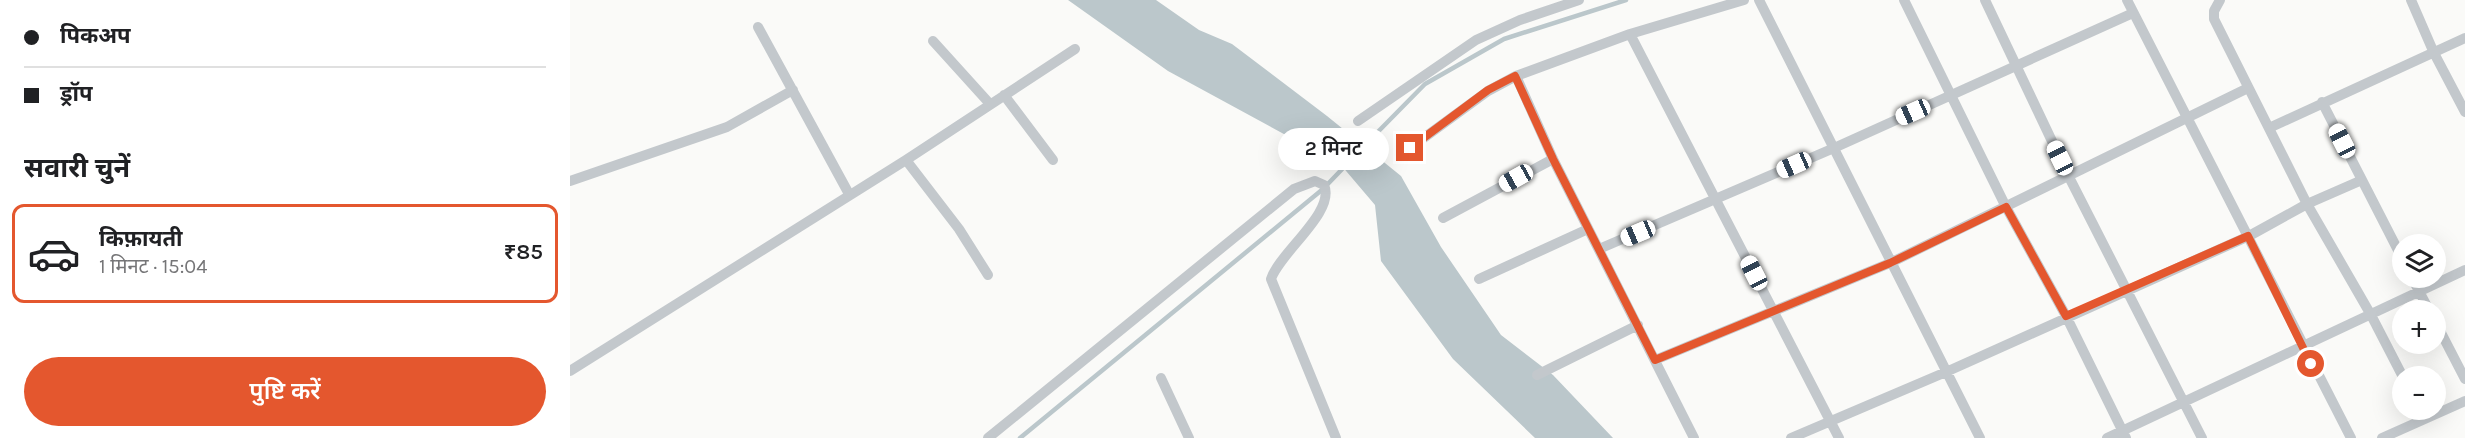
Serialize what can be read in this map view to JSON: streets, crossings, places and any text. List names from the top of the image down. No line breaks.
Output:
{"page":{"banner":["पिकअप","ड्रॉप"],"bubble":"2 मिनट","heading":"सवारी चुनें","list":[{"name":"किफ़ायती","note":"1 मिनट · 15:04","value":"₹85"}],"map_buttons":["+","−"],"buttons":"पुष्टि करें"}}
